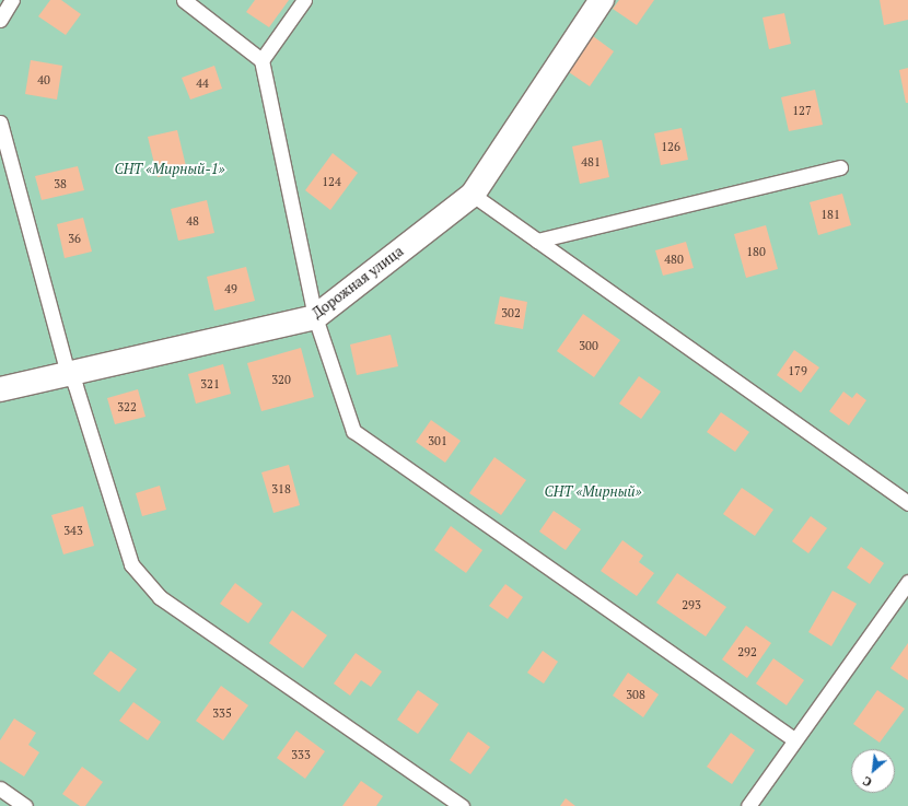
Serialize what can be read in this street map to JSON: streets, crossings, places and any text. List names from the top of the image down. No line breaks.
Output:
{"streets":{"street":["Дорожная улица"]},"parks":["СНТ «Мирный-1»","СНТ «Мирный»"],"house_numbers":["40","44","127","126","481","124","38","181","48","36","180","480","49","302","300","179","320","321","322","301","318","343","293","292","308","335","333"],"north":"bottom left"}
